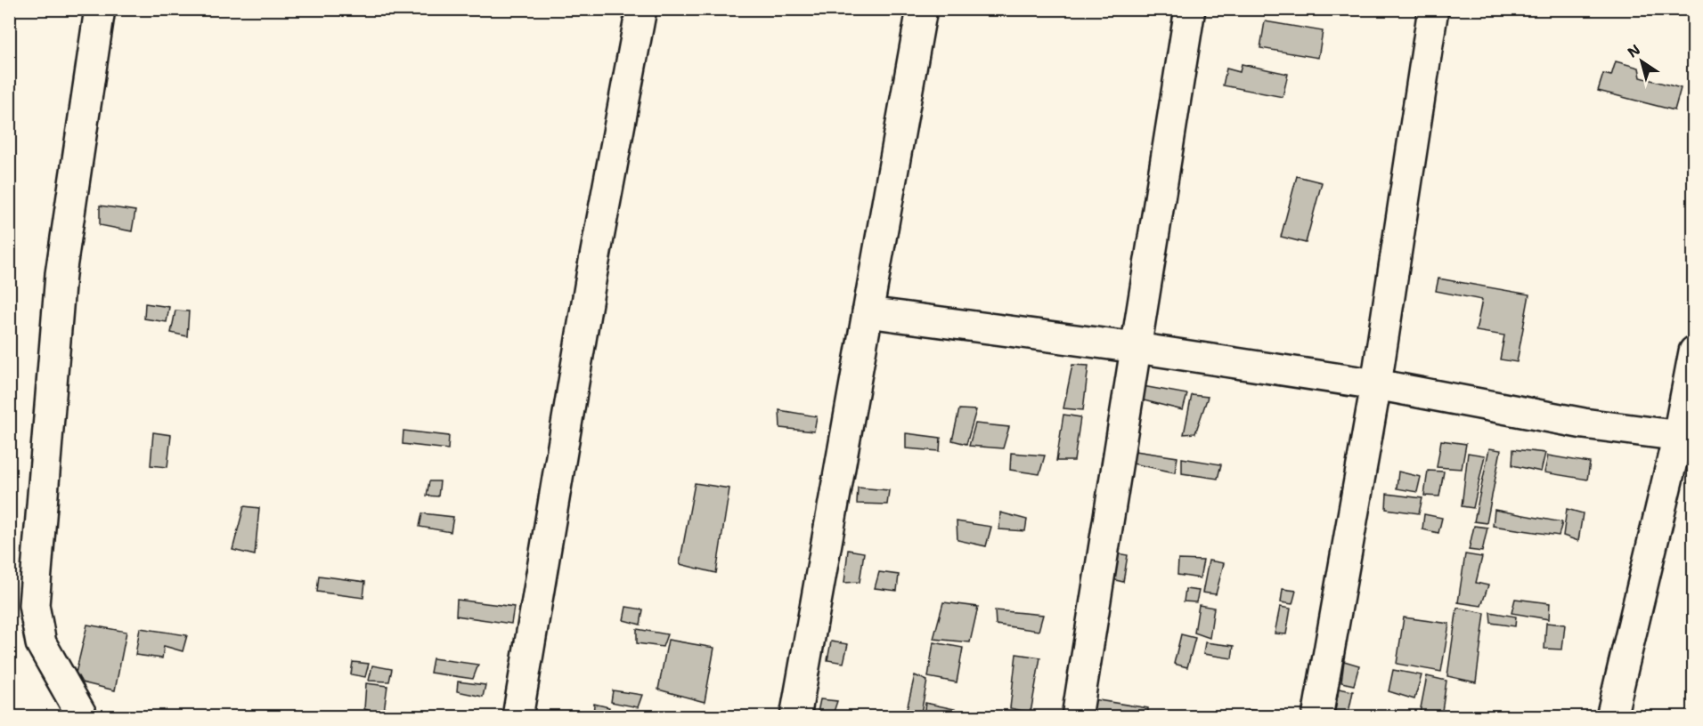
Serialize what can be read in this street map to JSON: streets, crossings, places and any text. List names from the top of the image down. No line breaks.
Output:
{"north":"top left"}
